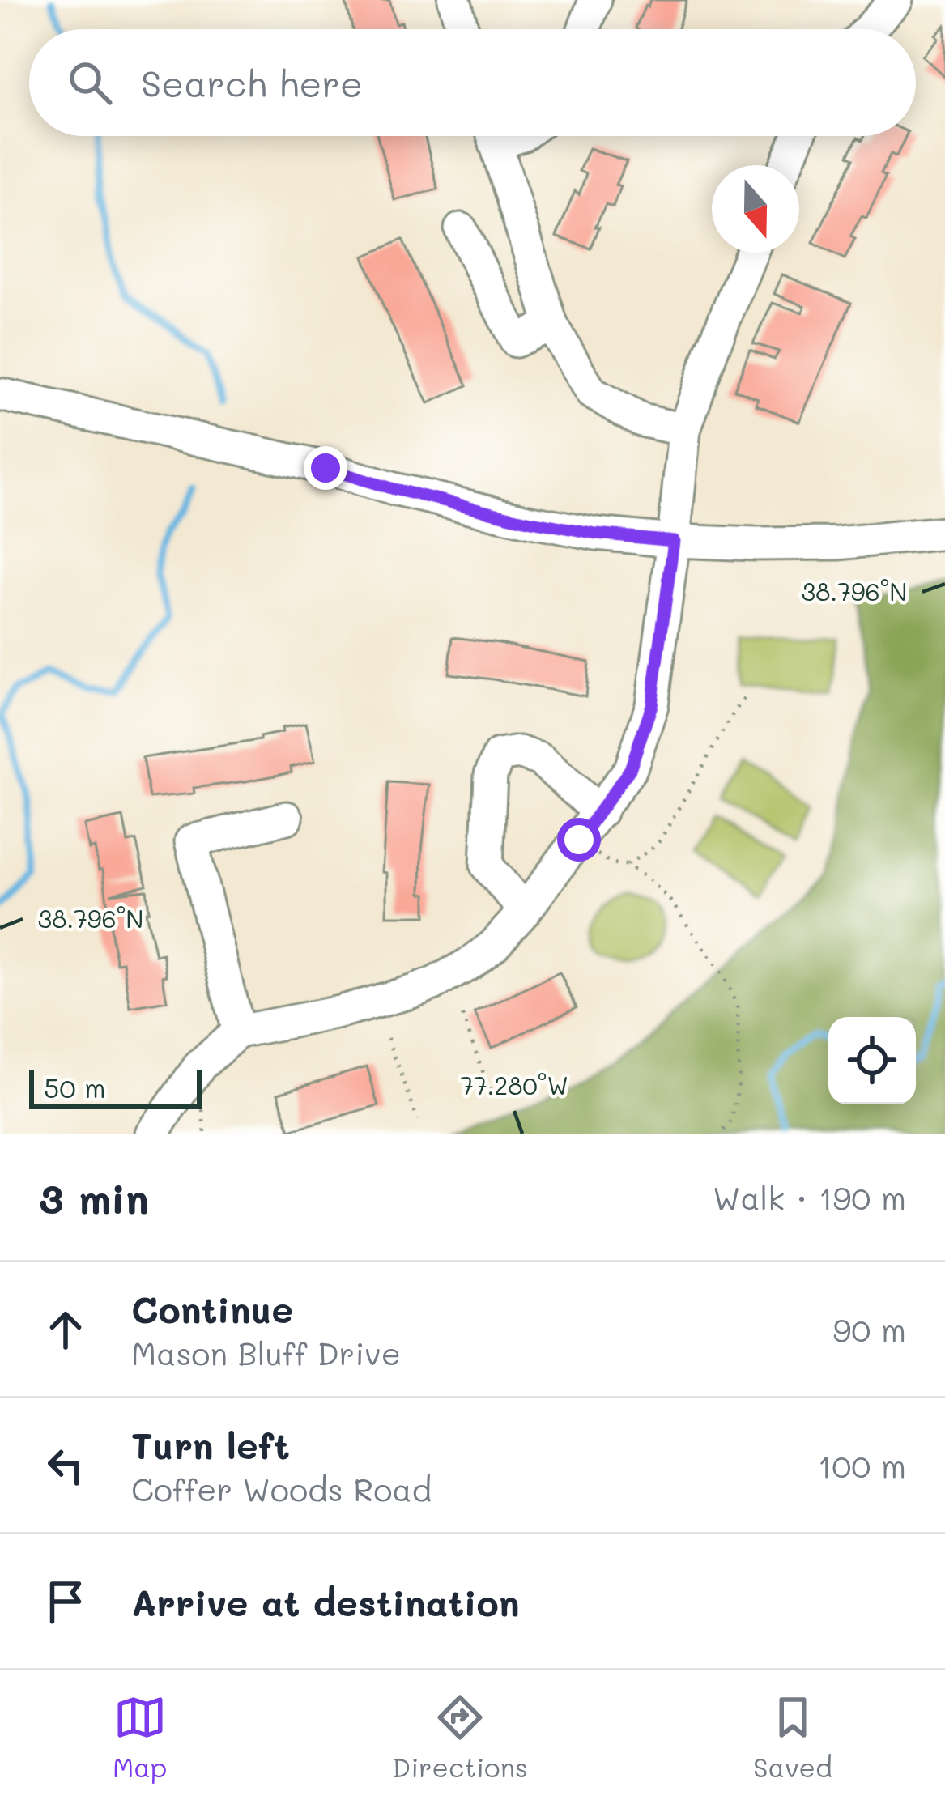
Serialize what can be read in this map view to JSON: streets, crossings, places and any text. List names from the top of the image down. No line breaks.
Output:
{"scale_bar":"50 m","north":"bottom","page":{"search":"Search here","scale":"50 m","heading":["3 min","Walk · 190 m"],"list":[["Continue","Mason Bluff Drive","90 m"],["Turn left","Coffer Woods Road","100 m"],"Arrive at destination"],"nav":["Map","Directions","Saved"]},"coordinates":["38.796°N","77.280°W"]}
